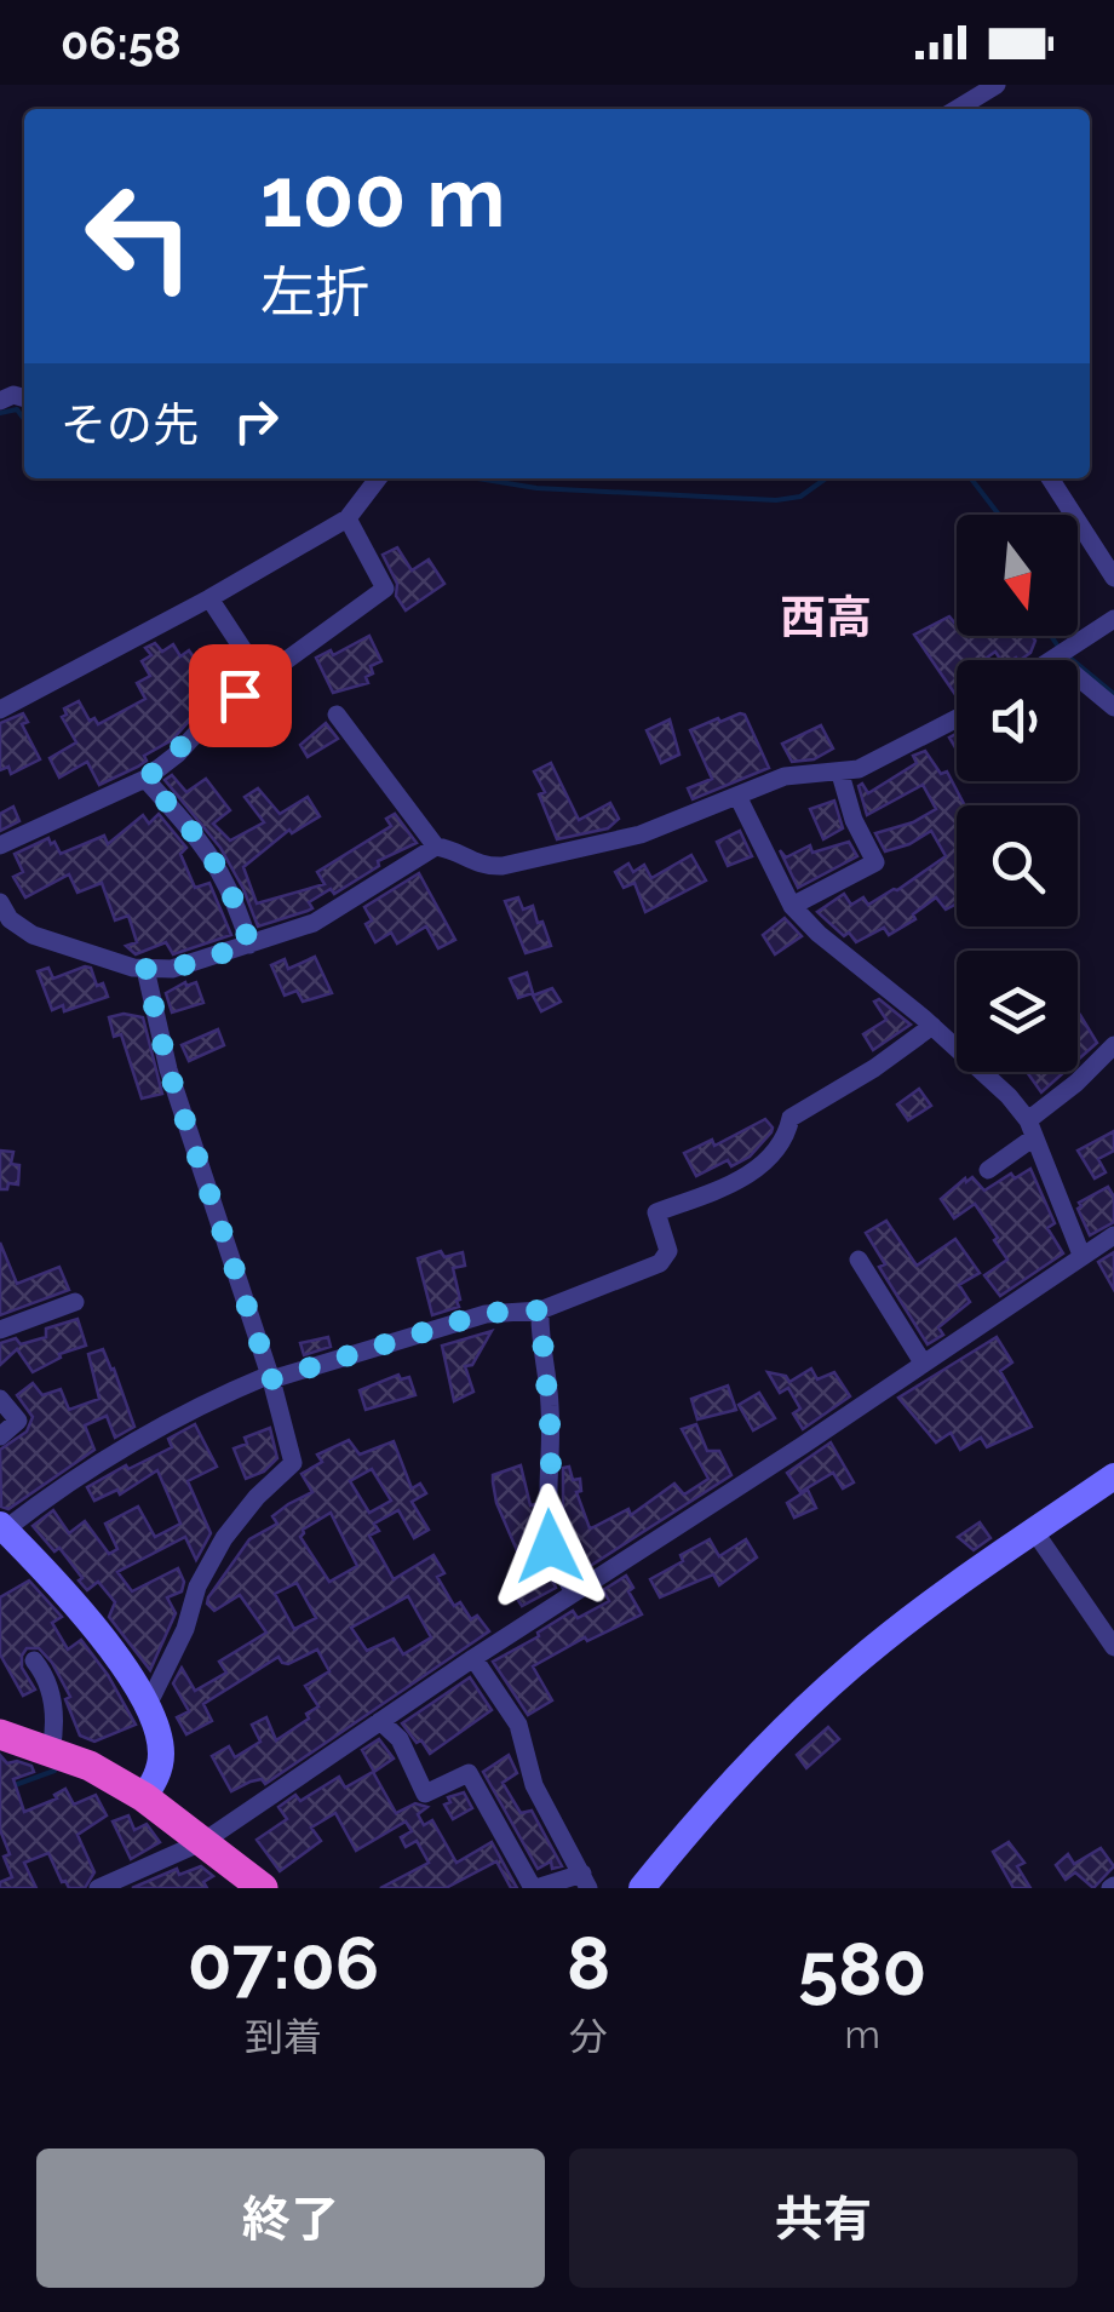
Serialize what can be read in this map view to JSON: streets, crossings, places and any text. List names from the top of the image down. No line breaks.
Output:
{"districts":["西高"],"north":"bottom","page":{"status":"06:58","turn":["100 m","左折"],"then":"その先","eta":["07:06","到着","8","分","580","m"],"buttons":["終了","共有"]}}
